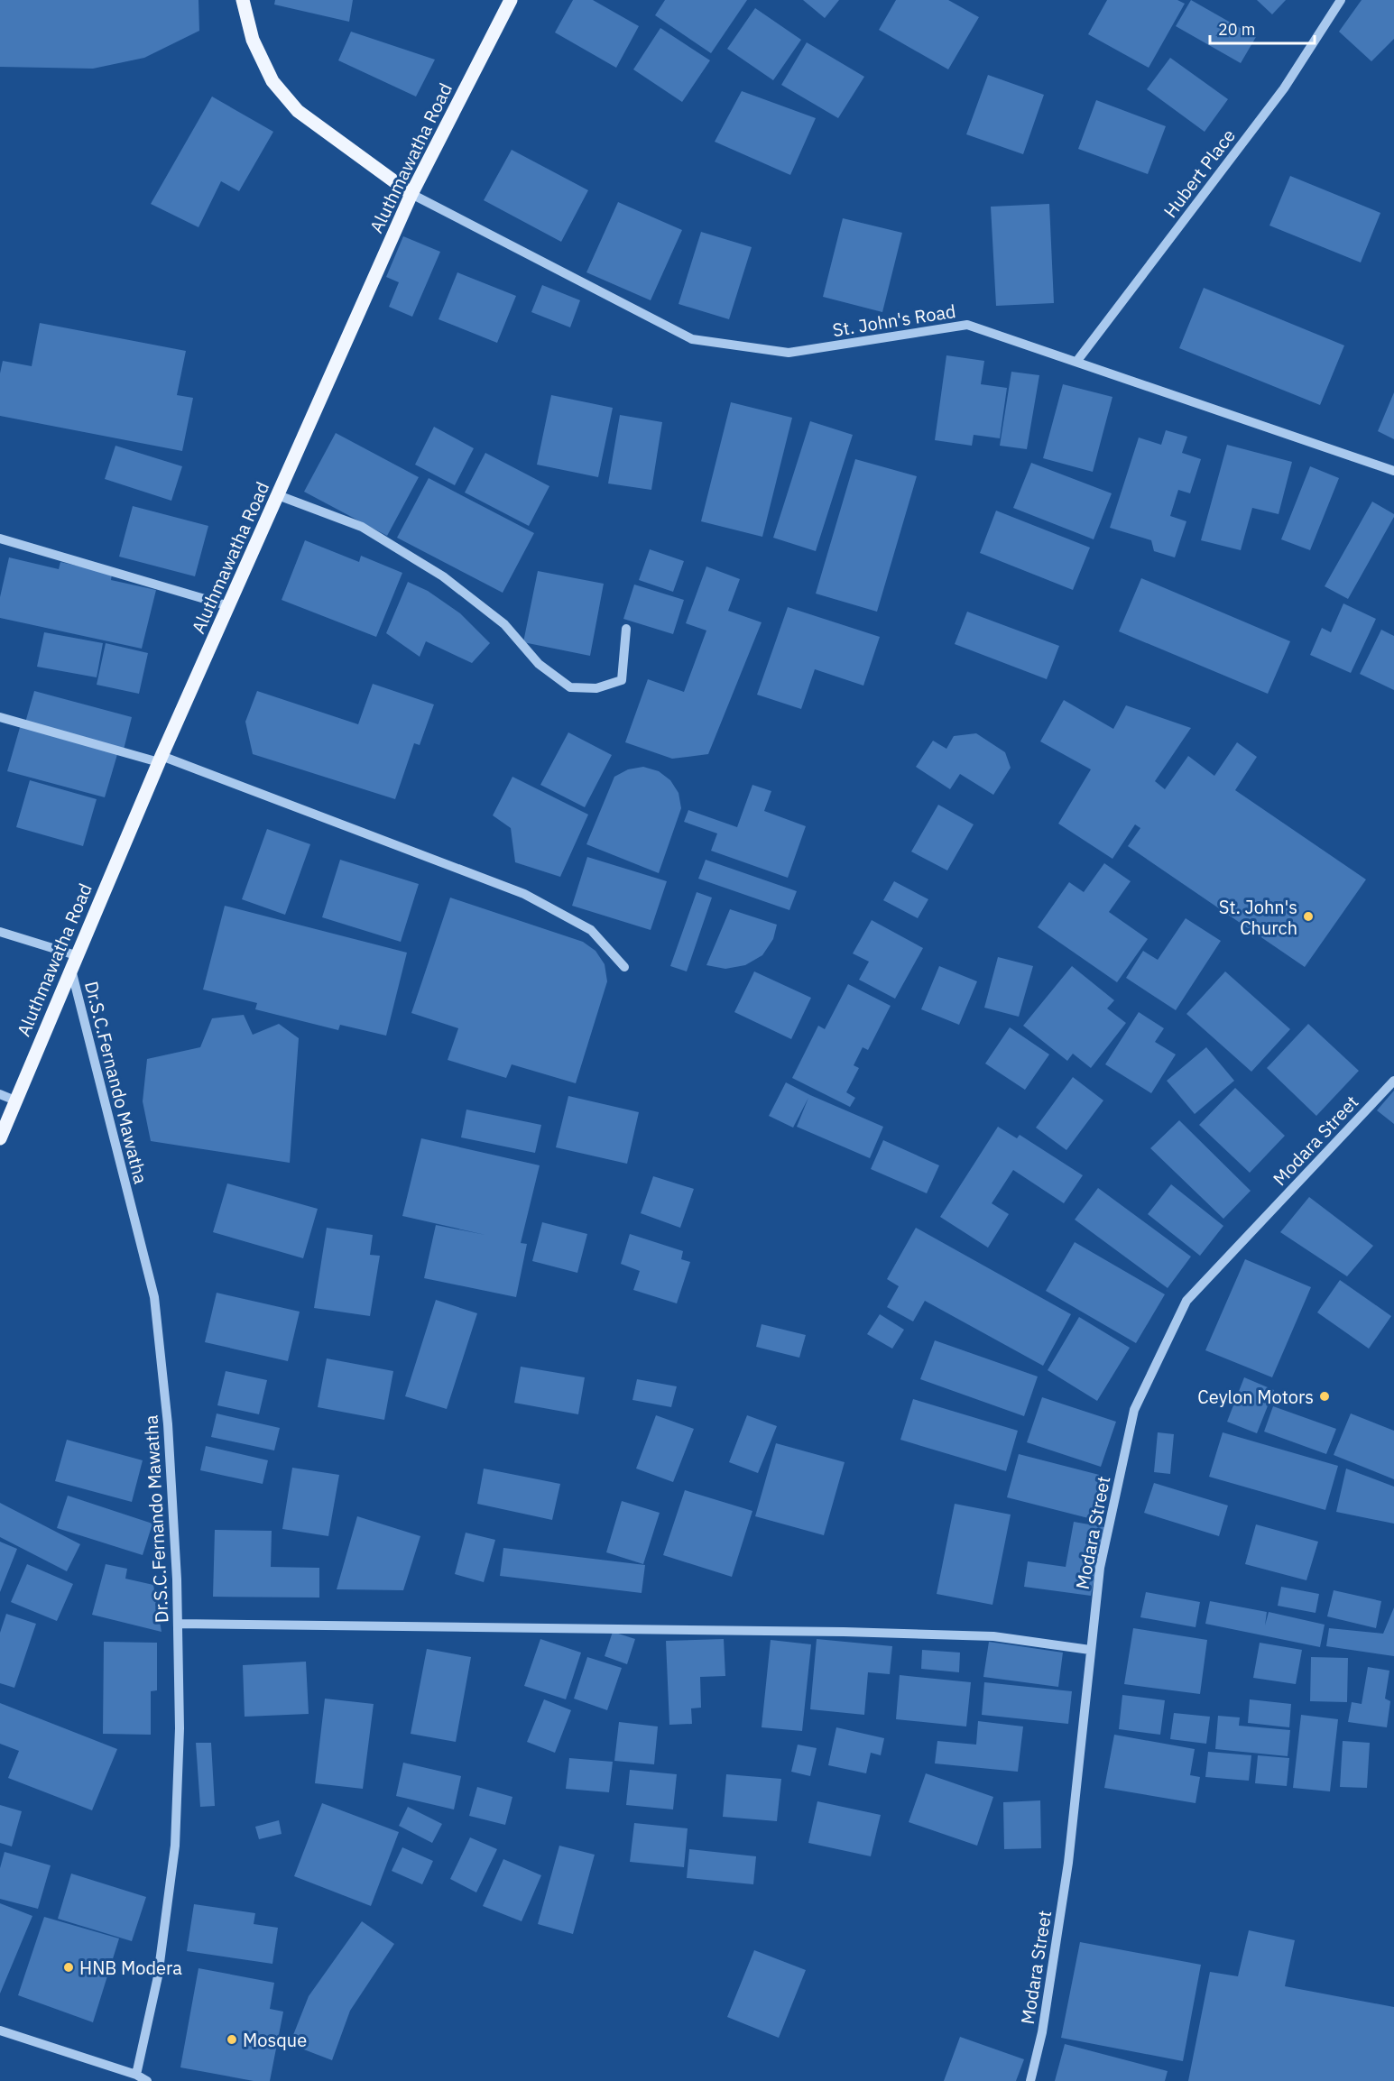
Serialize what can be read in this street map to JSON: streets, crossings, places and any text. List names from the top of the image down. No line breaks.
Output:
{"streets":{"main road":["Aluthmawatha Road"],"street":["Hubert Place","St. John's Road","Dr.S.C.Fernando Mawatha","Modara Street"]},"crossings":[["Aluthmawatha Road","St. John's Road"],["Aluthmawatha Road","Dr.S.C.Fernando Mawatha"],["Hubert Place","St. John's Road"]],"places":["St. John's Church","Ceylon Motors","HNB Modera","Mosque"],"scale_bar":"20 m"}
